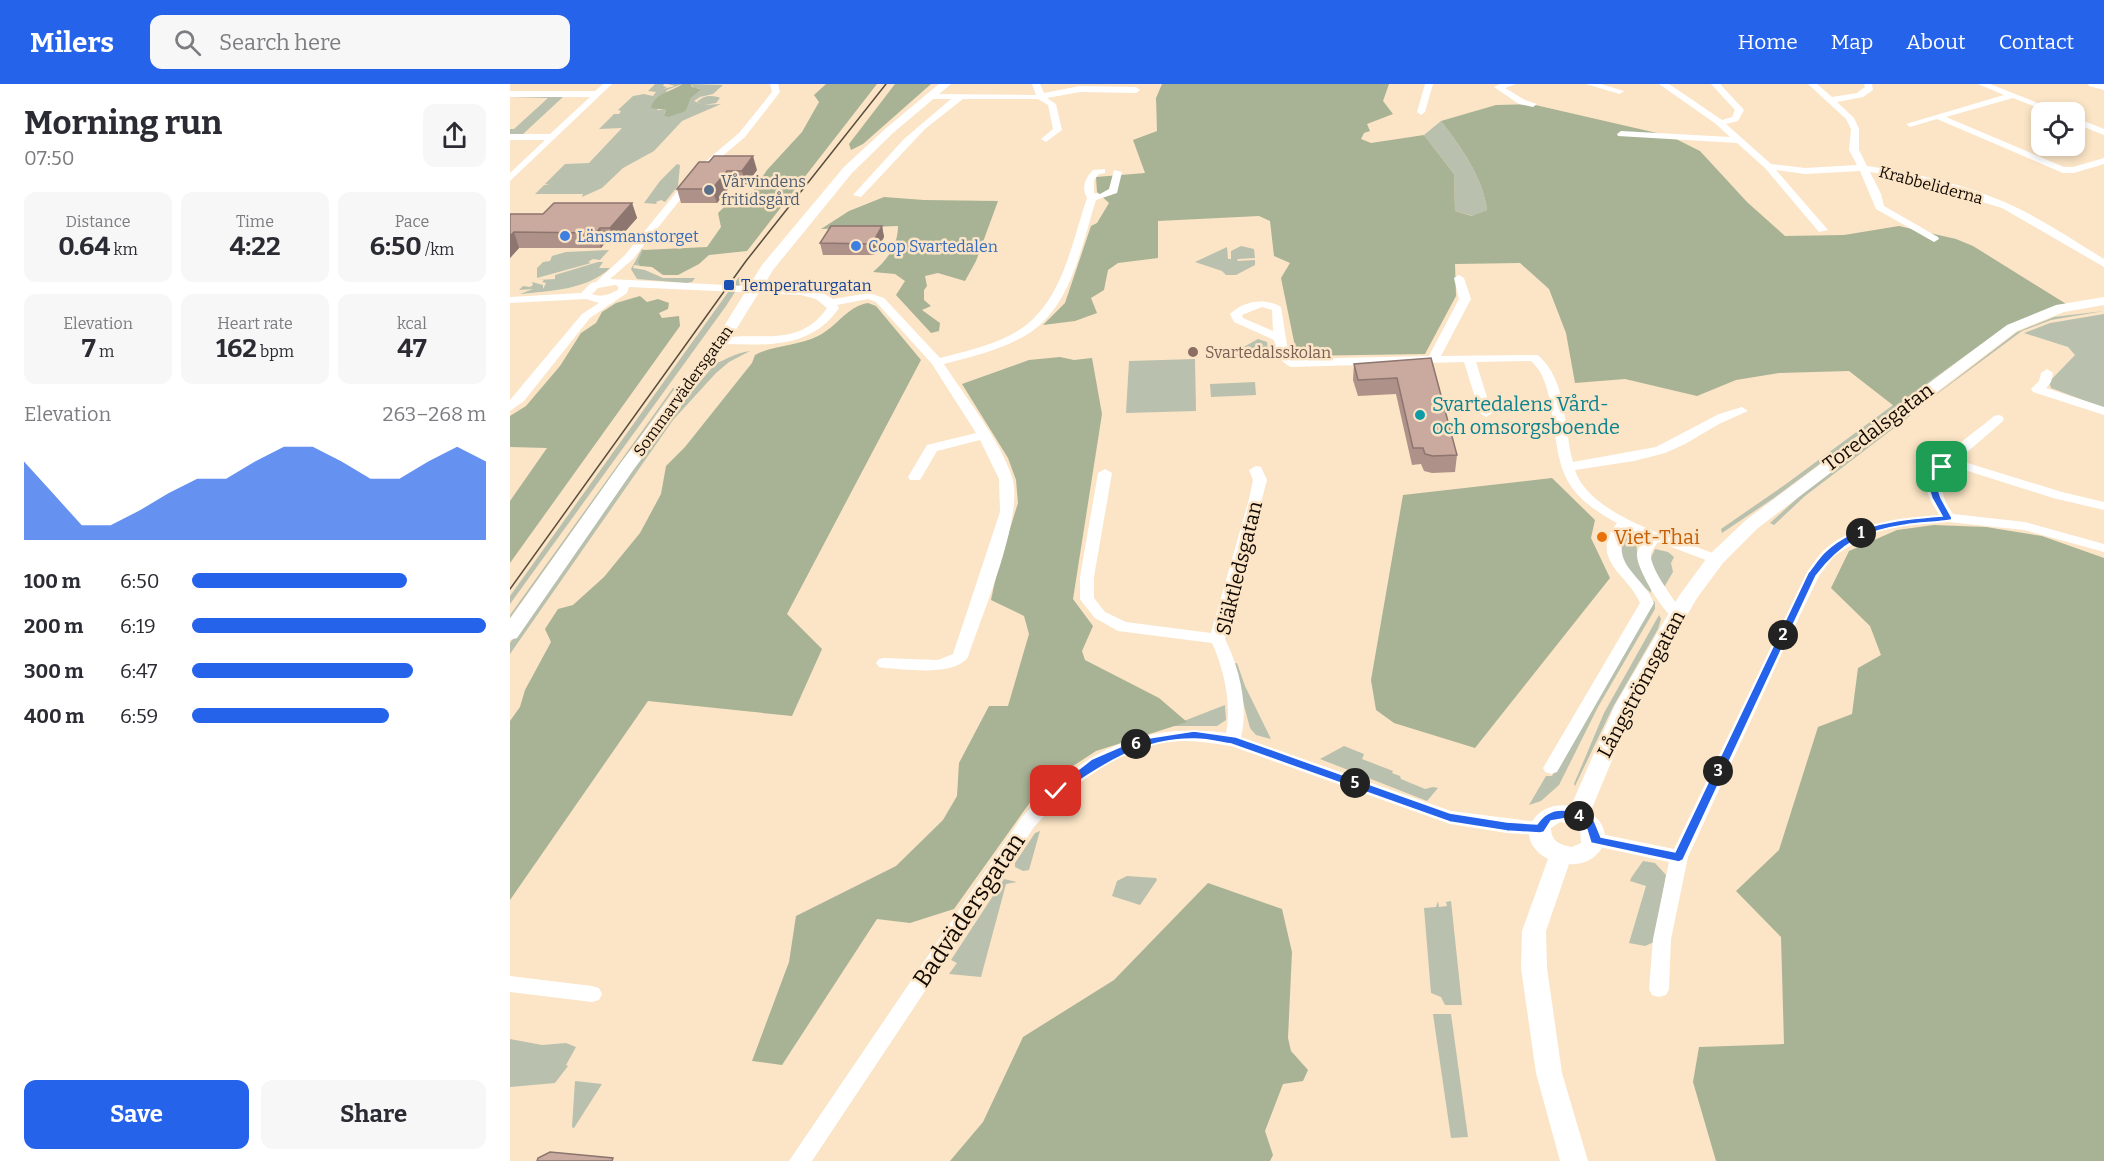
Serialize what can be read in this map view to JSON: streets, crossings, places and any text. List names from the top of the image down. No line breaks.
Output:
{"streets":{"street":["Krabbeliderna","Sommarvädersgatan","Toredalsgatan","Släktledsgatan","Långströmsgatan","Badvädersgatan"]},"crossings":[["Toredalsgatan","Långströmsgatan"],["Släktledsgatan","Badvädersgatan"]],"places":{"other":["Vårvindens fritidsgård","Länsmanstorget","Coop Svartedalen","Svartedalsskolan","Svartedalens Vård- och omsorgsboende","Viet-Thai"],"transit":["Temperaturgatan"]},"page":{"header":"Milers","search":"Search here","nav":["Home","Map","About","Contact"],"heading":["Morning run","07:50"],"stats":[["Distance","0.64 km"],["Time","4:22"],["Pace","6:50 /km"],["Elevation","7 m"],["Heart rate","162 bpm"],["kcal","47"]],"chart":["Elevation","263–268 m"],"pins":["1","2","6","3","5","4"],"list":[{"name":"100 m","note":"6:50"},{"name":"200 m","note":"6:19"},{"name":"300 m","note":"6:47"},{"name":"400 m","note":"6:59"}],"buttons":["Save","Share"]}}
